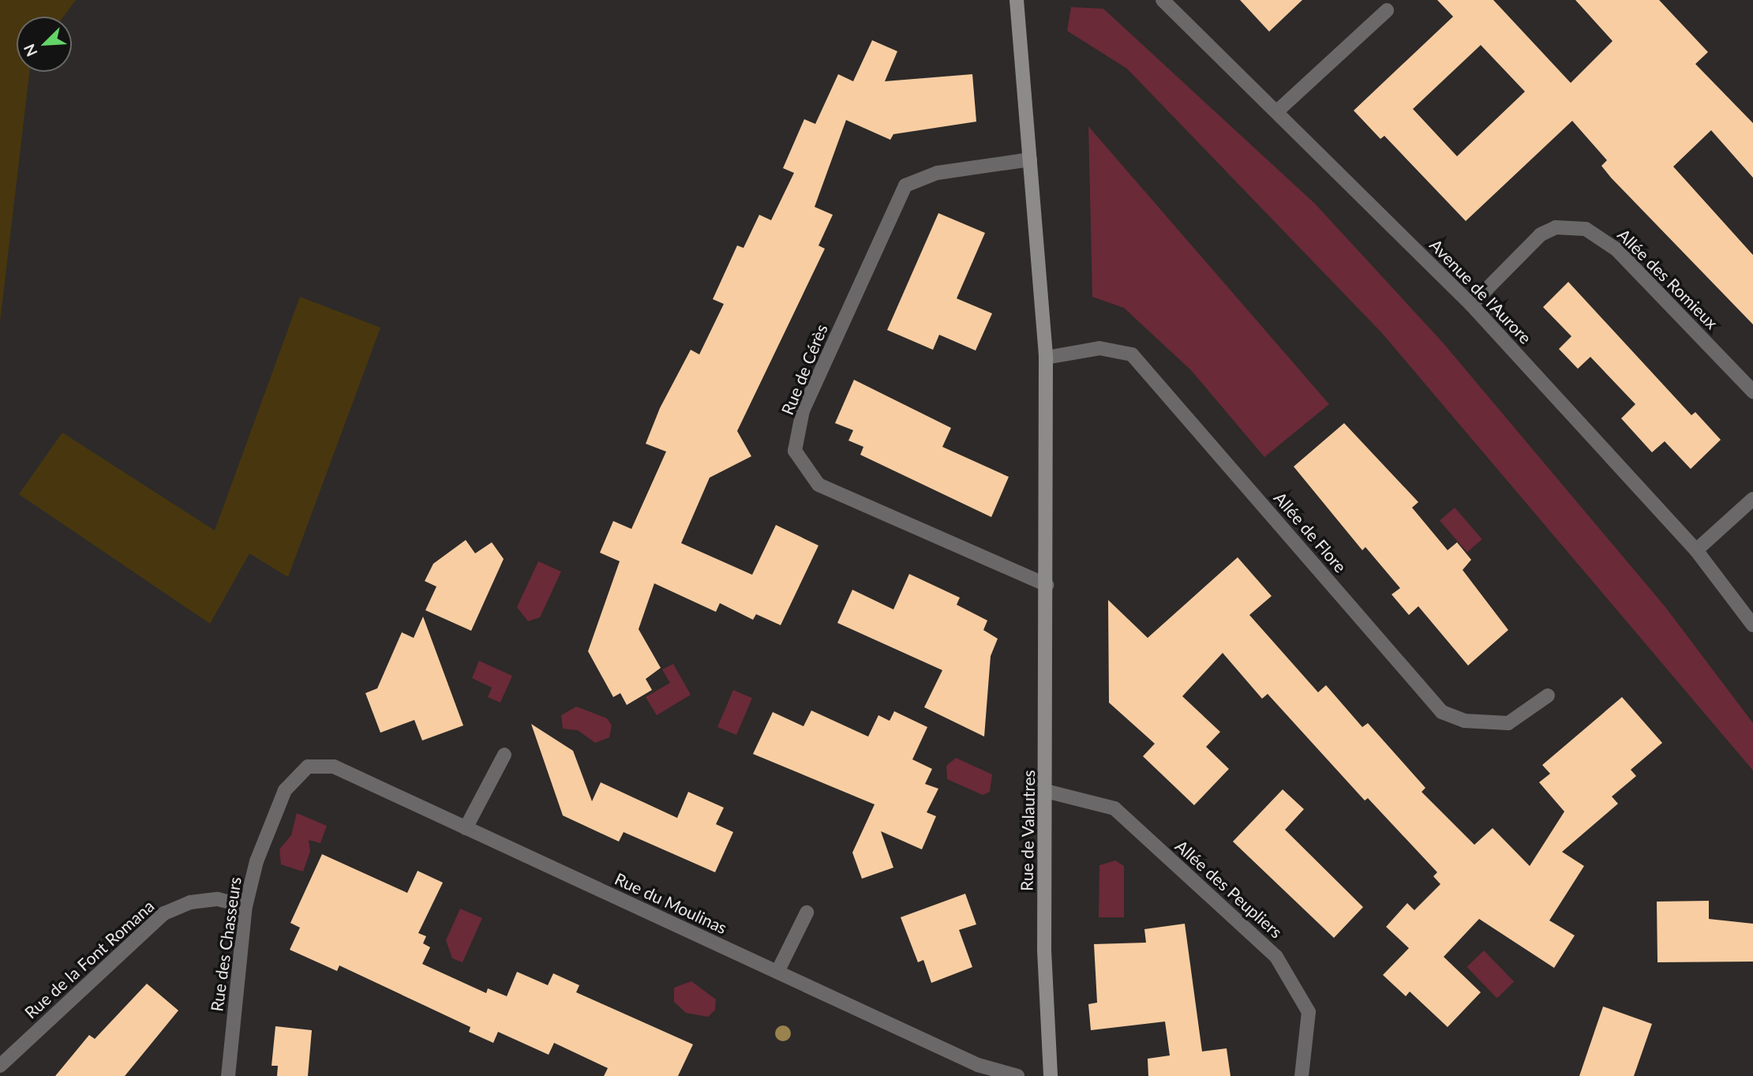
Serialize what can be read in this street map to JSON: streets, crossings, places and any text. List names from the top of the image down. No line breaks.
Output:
{"streets":{"street":["Allée des Romieux","Avenue de l'Aurore","Rue de Cérès","Allée de Flore","Rue de Valautres","Allée des Peupliers","Rue du Moulinas","Rue des Chasseurs","Rue de la Font Romana"]},"crossings":[["Allée des Romieux","Avenue de l'Aurore"],["Rue de Cérès","Rue de Valautres"],["Allée de Flore","Rue de Valautres"],["Rue de Valautres","Allée des Peupliers"],["Rue du Moulinas","Rue des Chasseurs"],["Rue des Chasseurs","Rue de la Font Romana"]],"north":"bottom left"}
